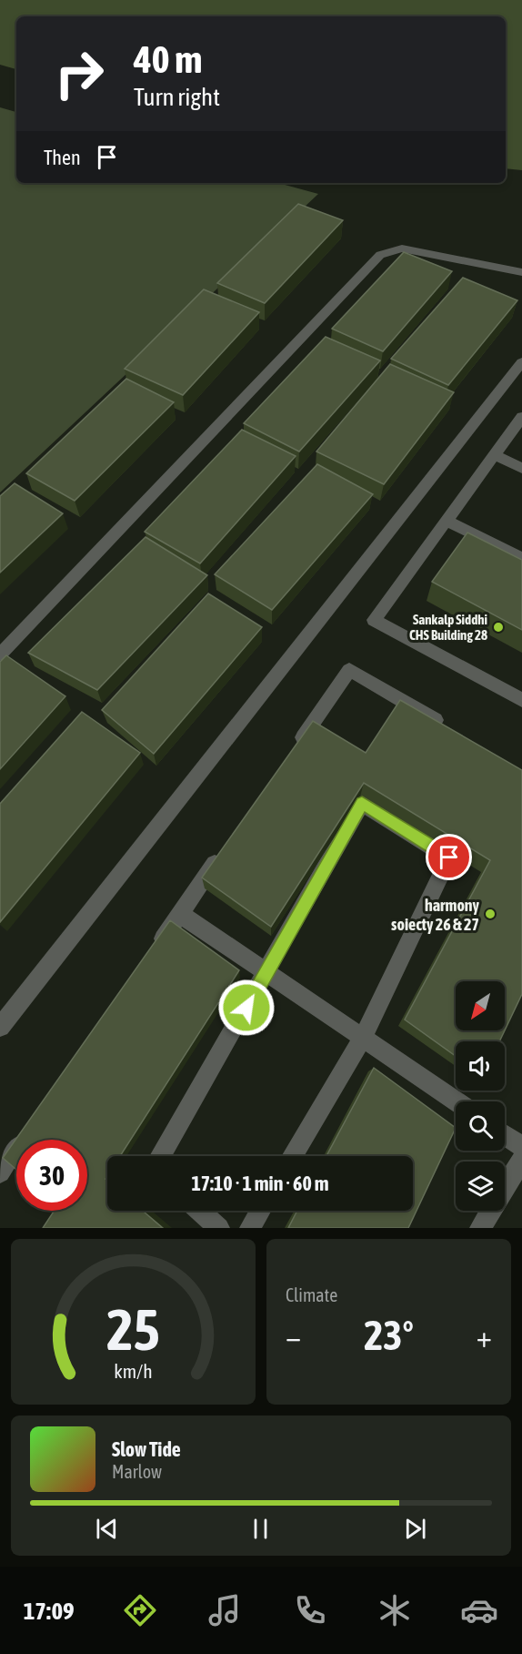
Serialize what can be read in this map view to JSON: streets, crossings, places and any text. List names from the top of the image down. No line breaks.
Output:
{"places":["Sankalp Siddhi CHS Building 28","harmony soiecty 26 & 27"],"north":"bottom left","page":{"turn":["40 m","Turn right"],"then":"Then","limit":"30","trip":"17:10 · 1 min · 60 m","tile":"Climate","heat":["−","23°","+"],"song":["Slow Tide","Marlow"],"tabs":"17:09","gauge":["25","km/h"]}}
